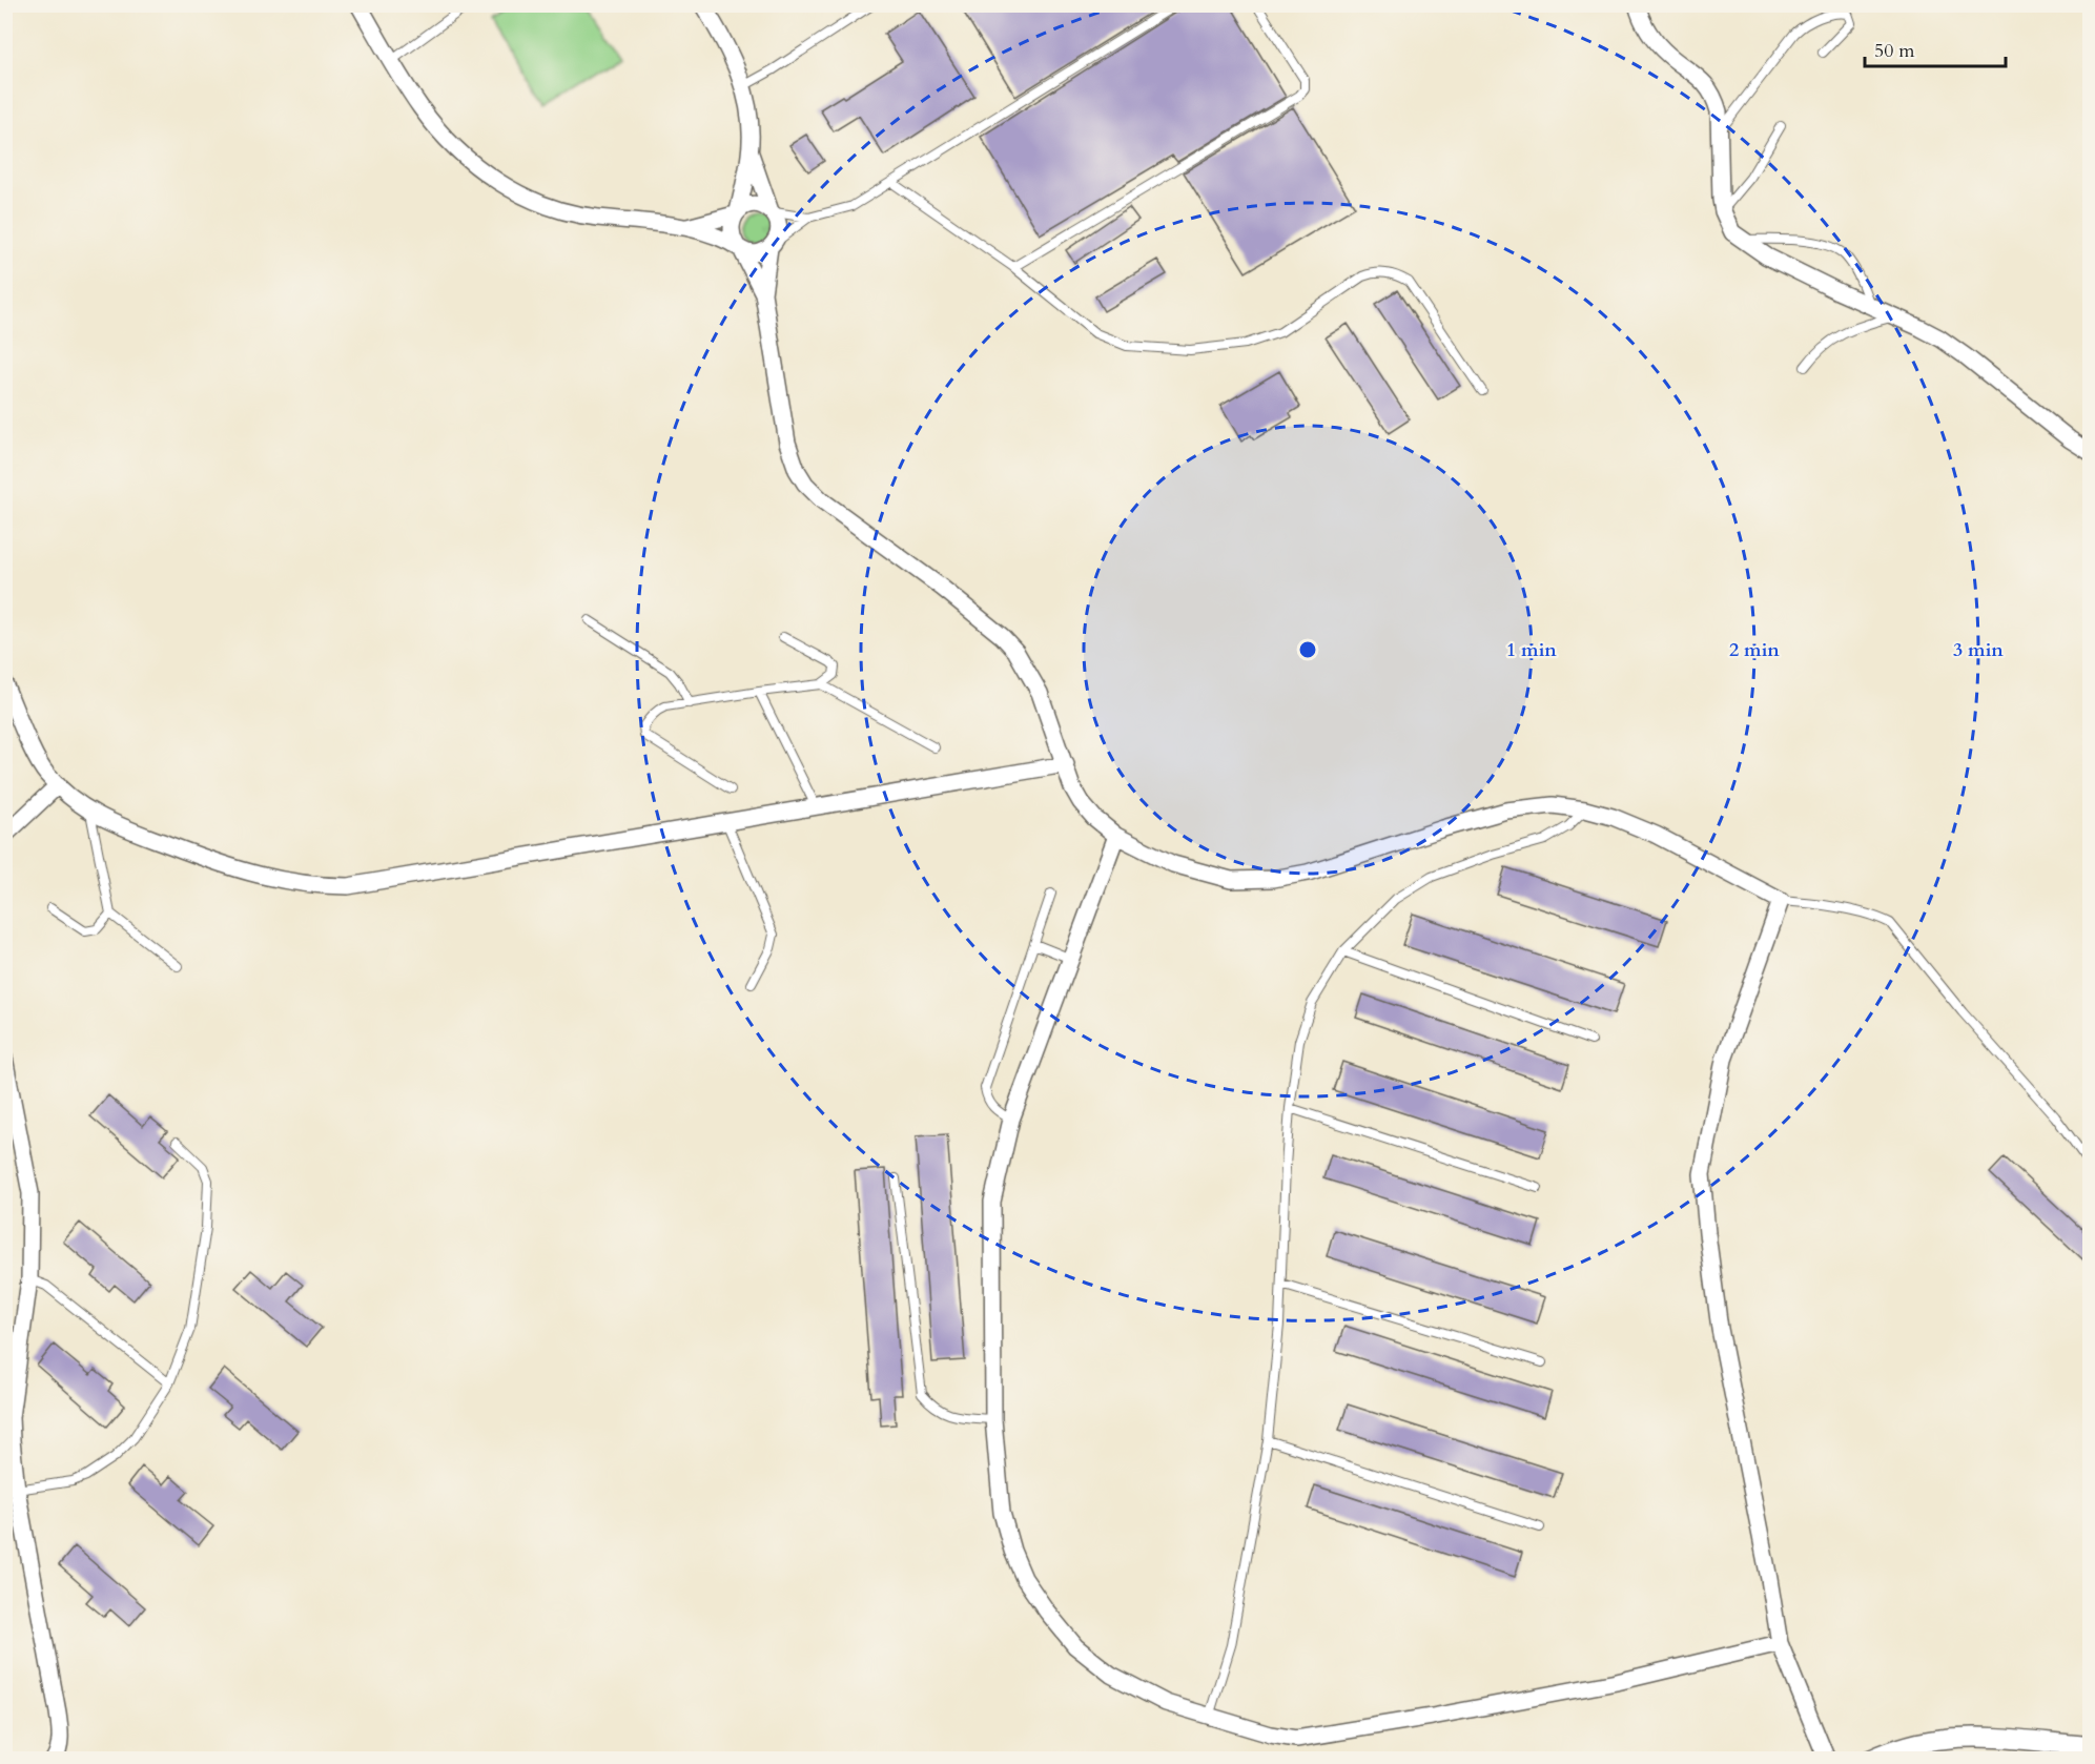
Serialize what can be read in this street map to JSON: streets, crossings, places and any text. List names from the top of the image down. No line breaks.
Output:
{"scale_bar":"50 m","rings":["1 min","2 min","3 min"]}
